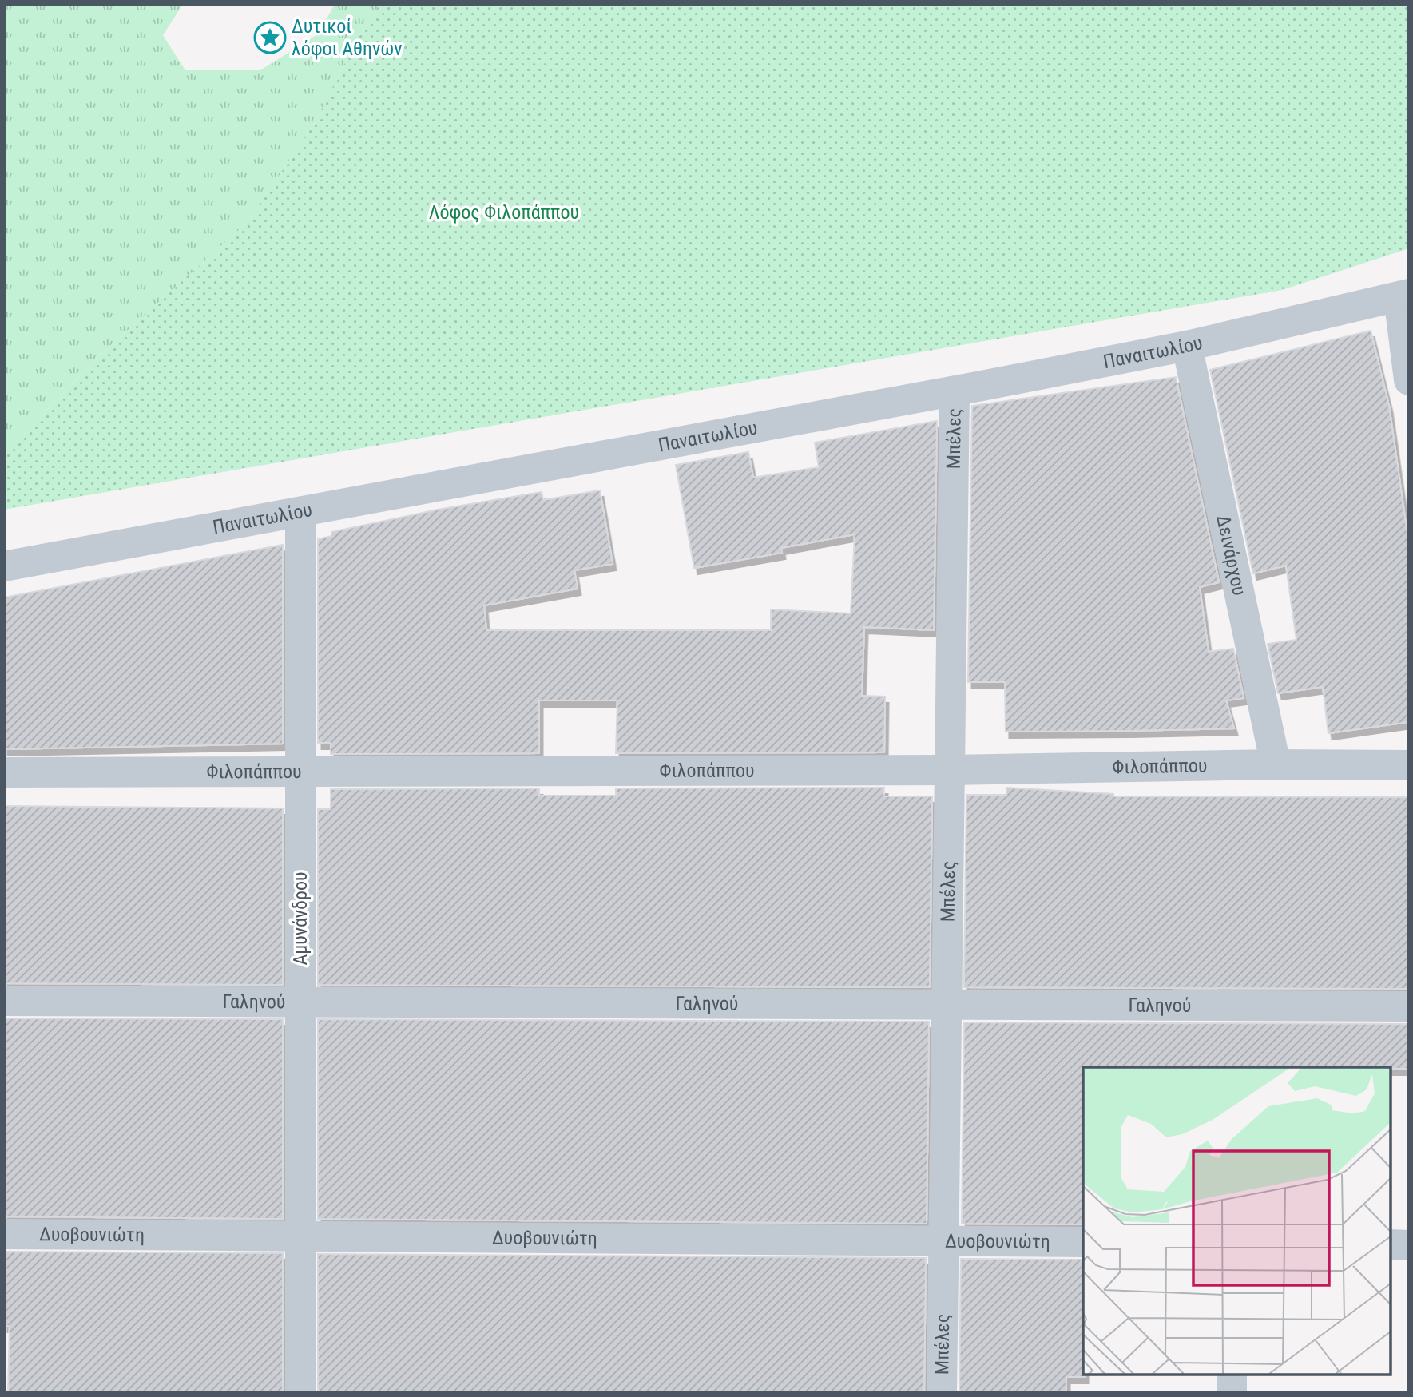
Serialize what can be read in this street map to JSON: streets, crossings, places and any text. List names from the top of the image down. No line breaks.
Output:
{"streets":{"street":["Παναιτωλίου","Μπέλες","Δεινάρχου","Φιλοπάππου","Αμυνάνδρου","Γαληνού","Δυοβουνιώτη"]},"crossings":[["Παναιτωλίου","Μπέλες"],["Παναιτωλίου","Δεινάρχου"],["Παναιτωλίου","Αμυνάνδρου"],["Μπέλες","Φιλοπάππου"],["Μπέλες","Γαληνού"],["Μπέλες","Δυοβουνιώτη"],["Δεινάρχου","Φιλοπάππου"],["Φιλοπάππου","Αμυνάνδρου"],["Αμυνάνδρου","Γαληνού"],["Αμυνάνδρου","Δυοβουνιώτη"]],"parks":["Λόφος Φιλοπάππου"],"places":{"place":["Δυτικοί λόφοι Αθηνών"]}}
